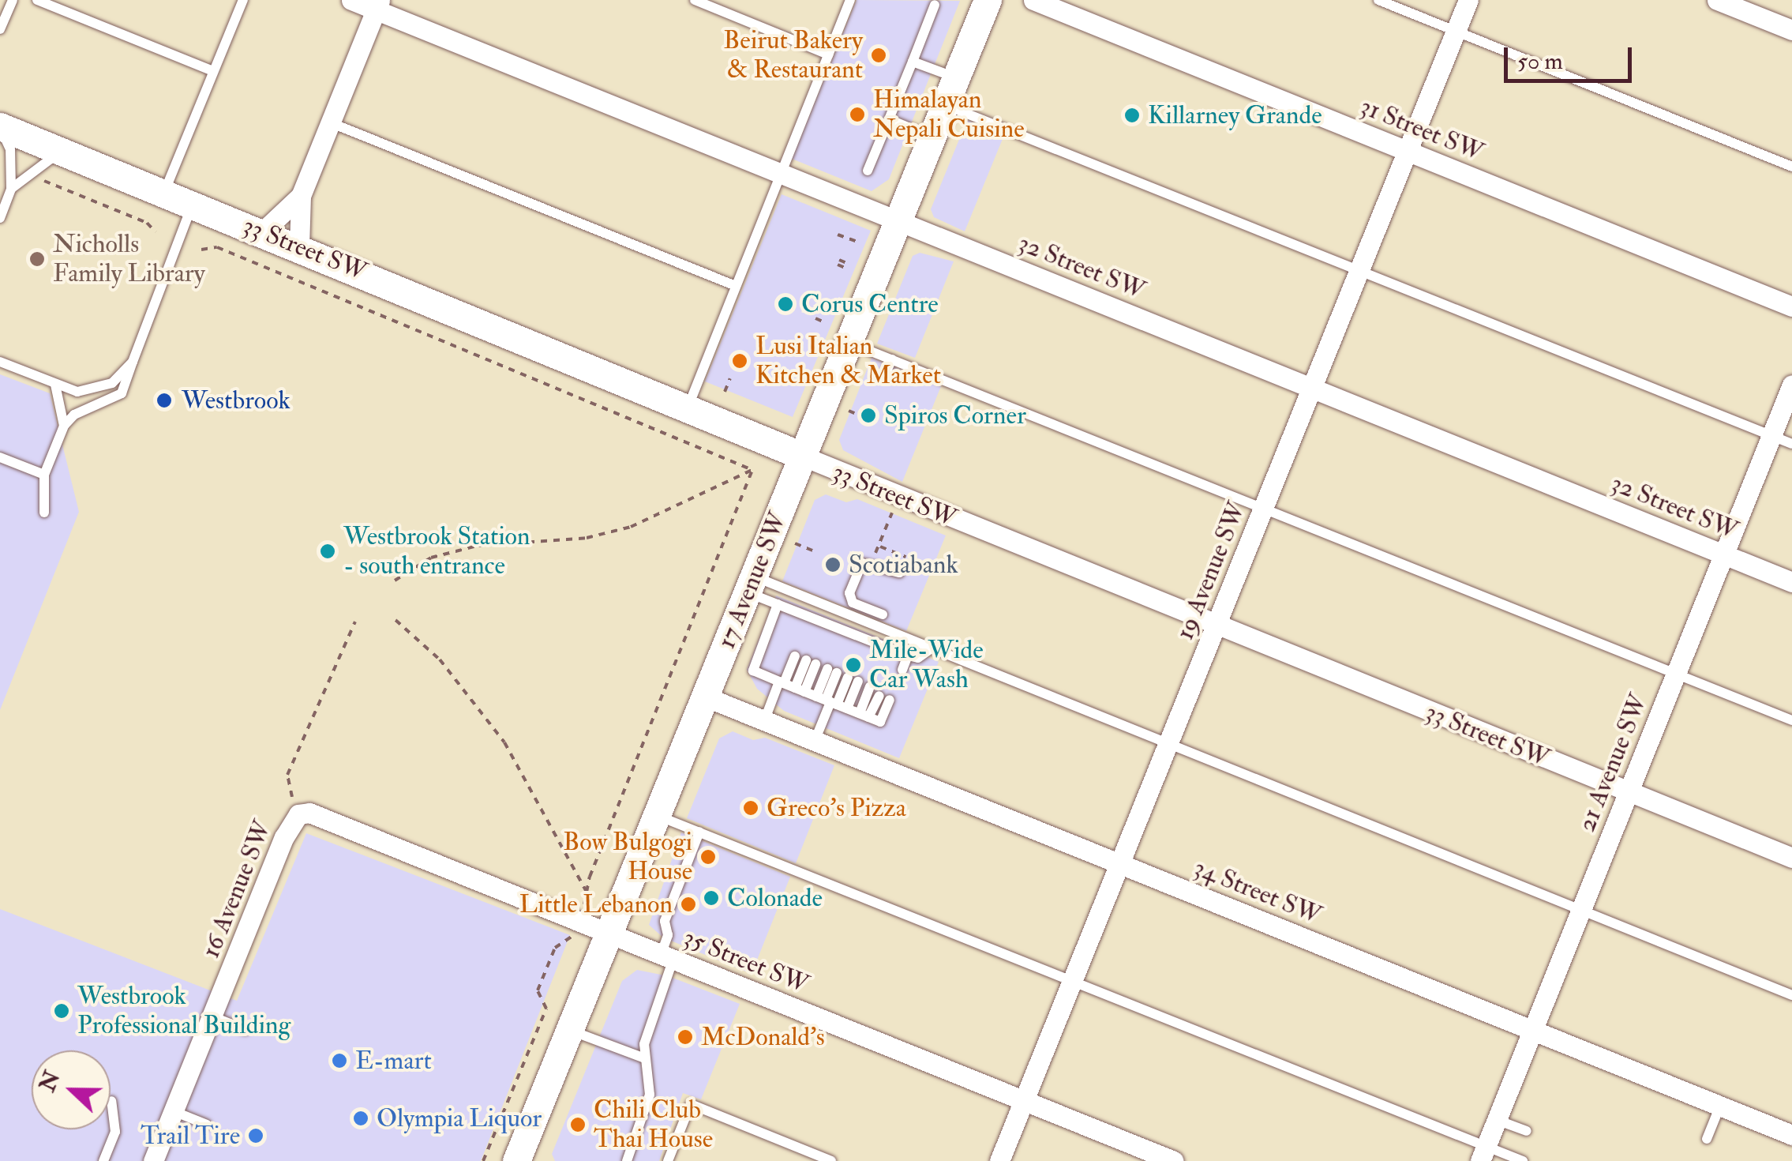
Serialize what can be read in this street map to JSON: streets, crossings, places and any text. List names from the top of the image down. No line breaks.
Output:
{"streets":{"main road":["33 Street SW","17 Avenue SW"],"street":["31 Street SW","32 Street SW","19 Avenue SW","21 Avenue SW","16 Avenue SW","34 Street SW","35 Street SW"]},"crossings":[["31 Street SW","19 Avenue SW"],["33 Street SW","19 Avenue SW"],["33 Street SW","17 Avenue SW"],["33 Street SW","21 Avenue SW"],["32 Street SW","19 Avenue SW"],["32 Street SW","17 Avenue SW"],["32 Street SW","21 Avenue SW"],["19 Avenue SW","34 Street SW"],["19 Avenue SW","35 Street SW"],["17 Avenue SW","34 Street SW"],["17 Avenue SW","35 Street SW"],["21 Avenue SW","34 Street SW"],["16 Avenue SW","35 Street SW"]],"places":["Beirut Bakery & Restaurant","Himalayan Nepali Cuisine","Killarney Grande","Nicholls Family Library","Corus Centre","Lusi Italian Kitchen & Market","Westbrook","Spiros Corner","Westbrook Station - south entrance","Scotiabank","Mile-Wide Car Wash","Greco's Pizza","Bow Bulgogi House","Colonade","Little Lebanon","Westbrook Professional Building","McDonald's","E-mart","Olympia Liquor","Chili Club Thai House","Trail Tire"],"scale_bar":"50 m","north":"left"}
